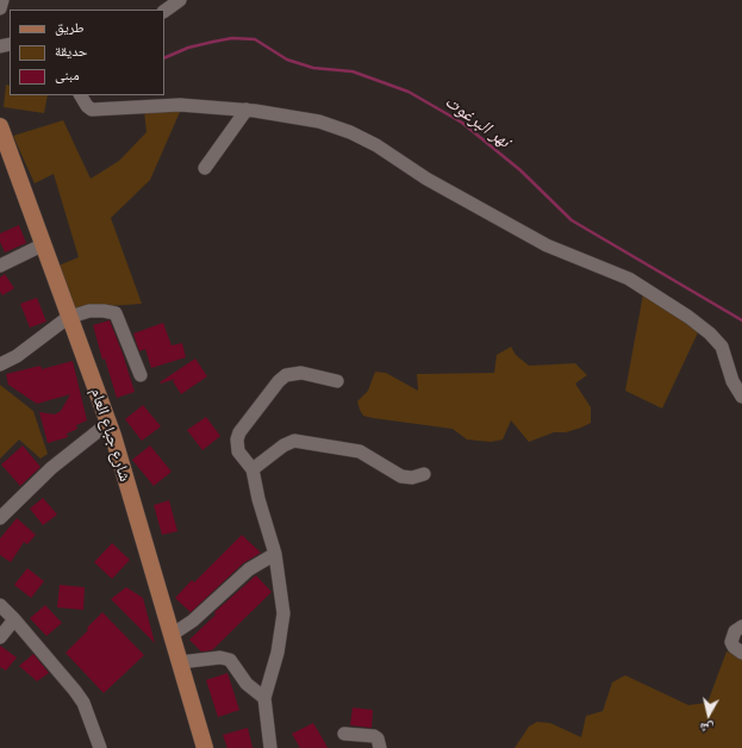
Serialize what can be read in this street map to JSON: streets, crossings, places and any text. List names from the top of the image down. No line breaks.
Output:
{"streets":{"main road":["شارع جباع العام"]},"water":["نهر البرغوت"],"legend":["طريق","حديقة","مبنى"],"north":"bottom"}
